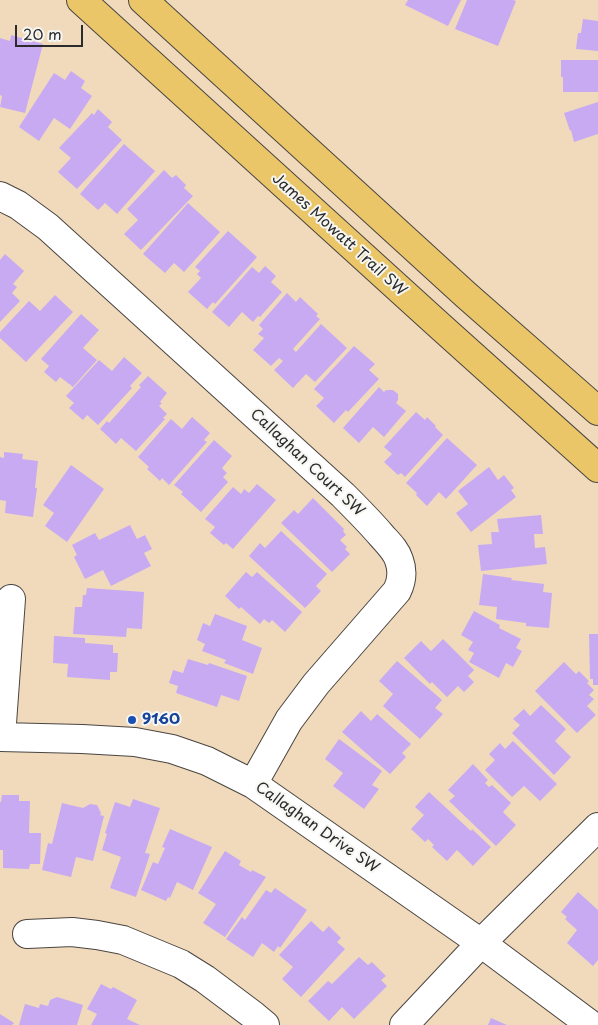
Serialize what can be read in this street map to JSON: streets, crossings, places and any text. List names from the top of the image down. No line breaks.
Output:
{"streets":{"main road":["James Mowatt Trail SW"],"street":["Callaghan Court SW","Callaghan Drive SW"]},"crossings":[["Callaghan Court SW","Callaghan Drive SW"]],"places":["9160"],"scale_bar":"20 m"}
